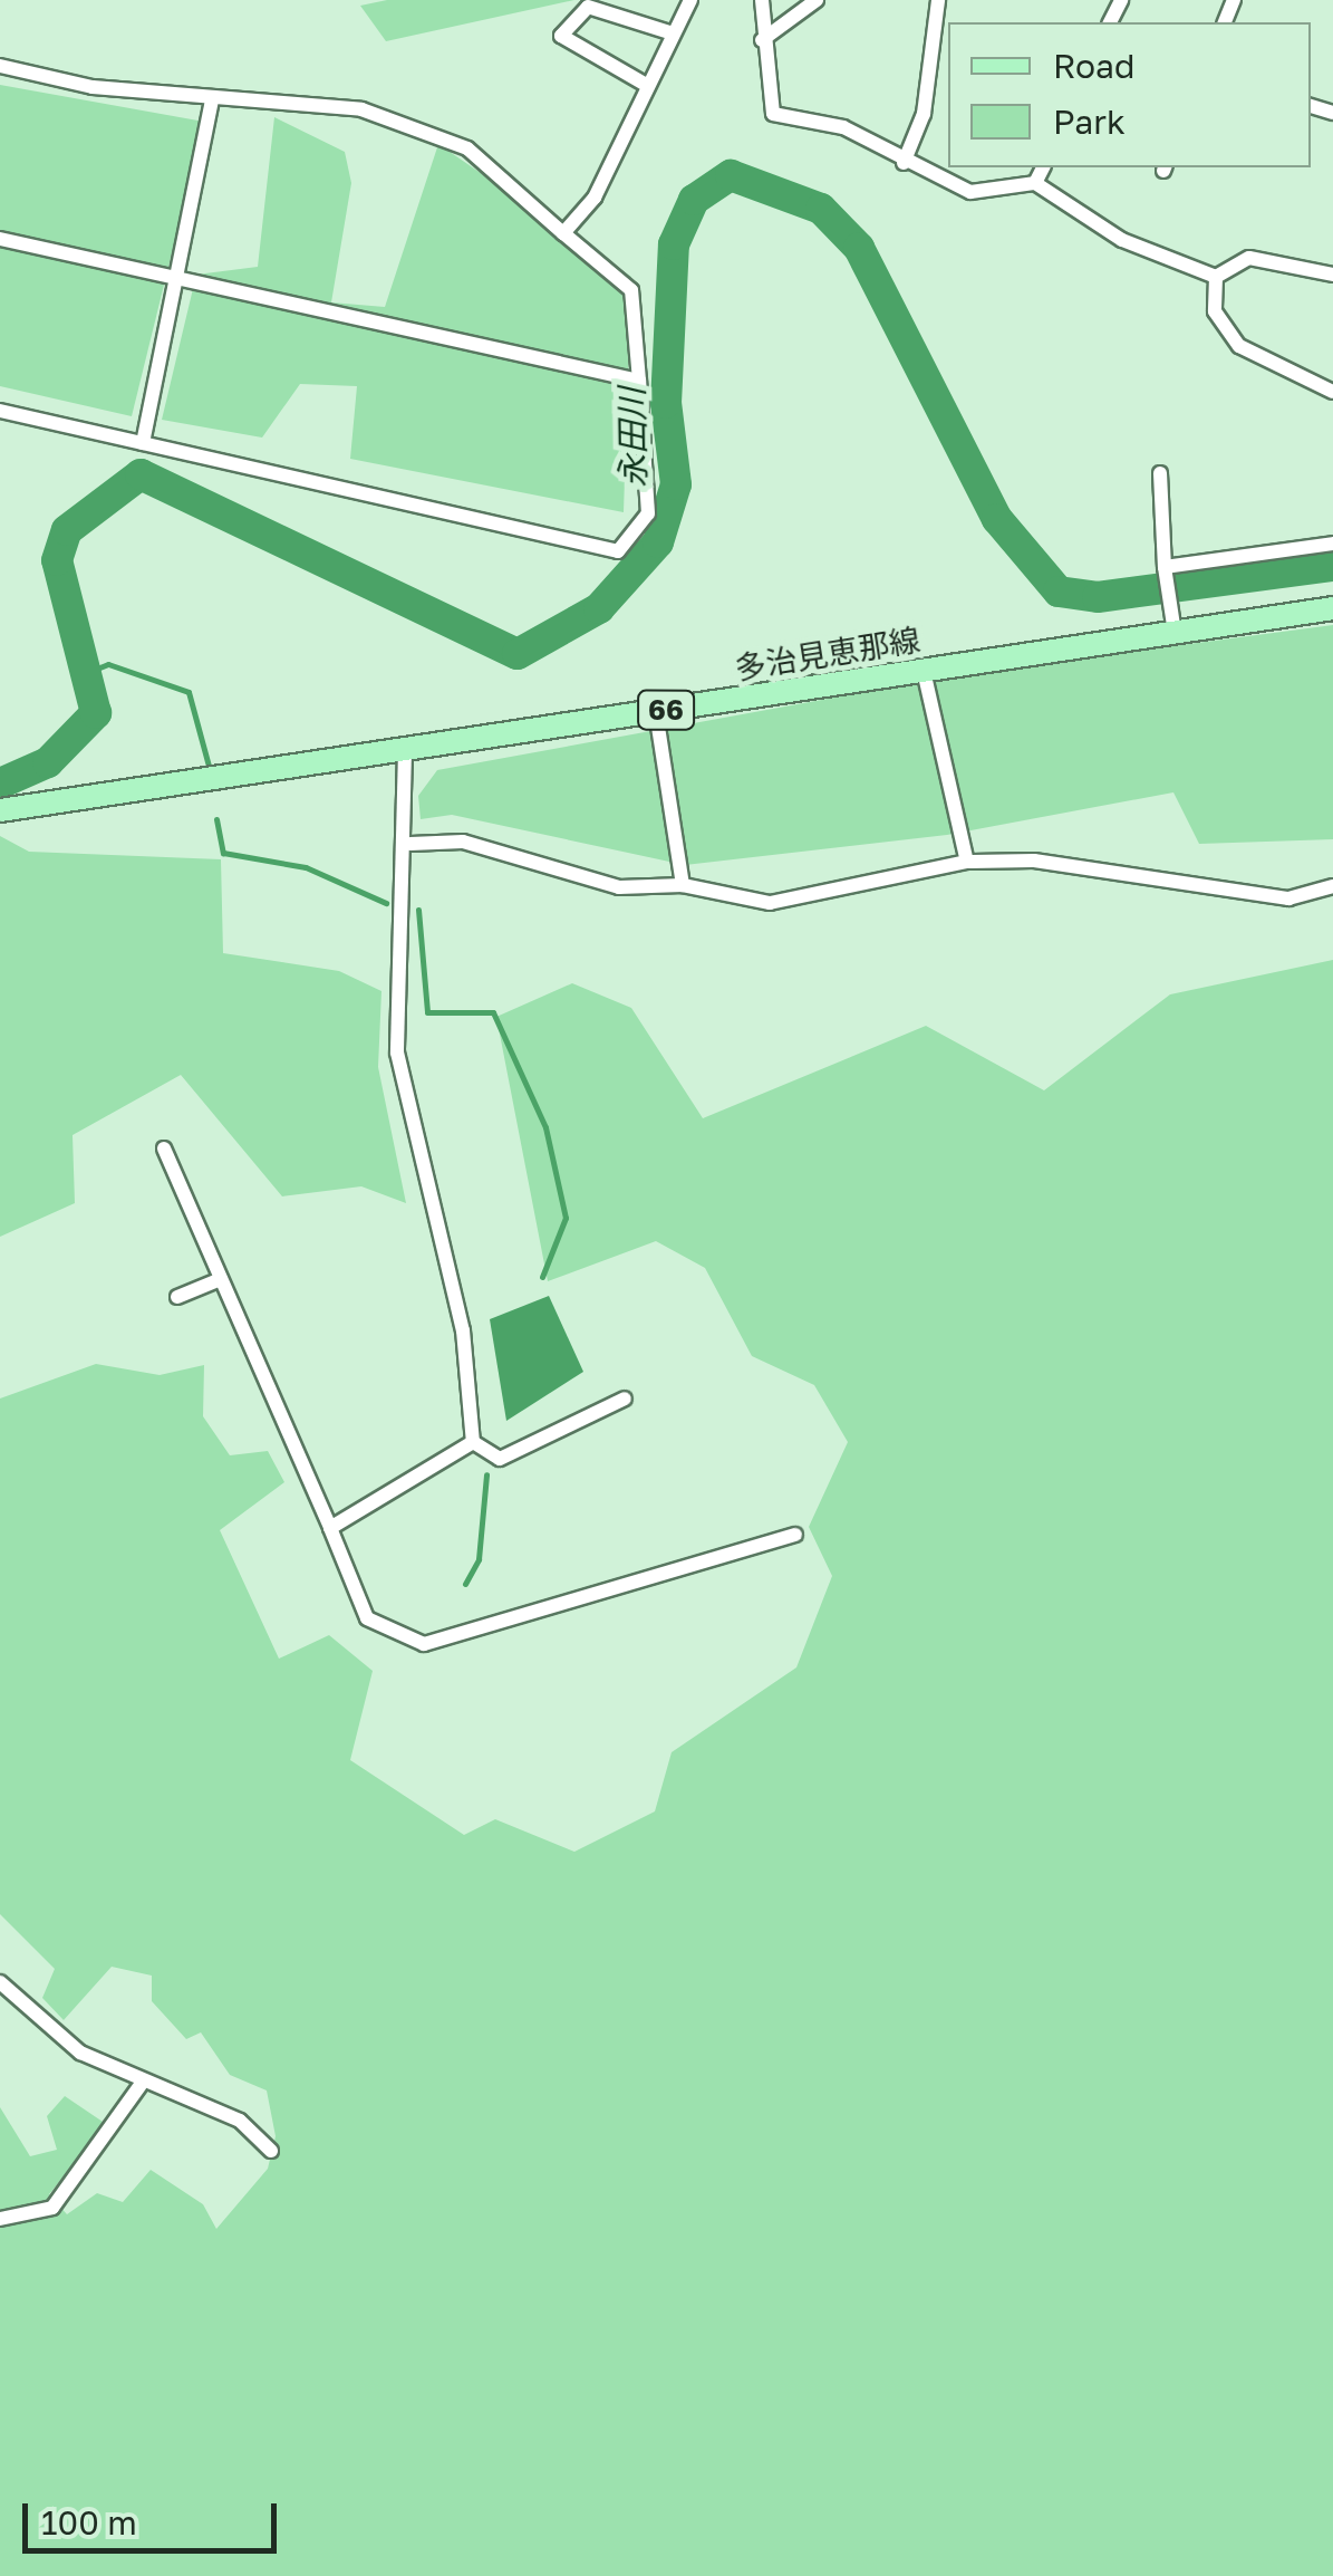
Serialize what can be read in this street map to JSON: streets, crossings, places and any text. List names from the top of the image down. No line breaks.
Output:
{"streets":{"main road":["多治見恵那線","66"]},"water":["永田川"],"legend":["Road","Park"],"scale_bar":"100 m"}
